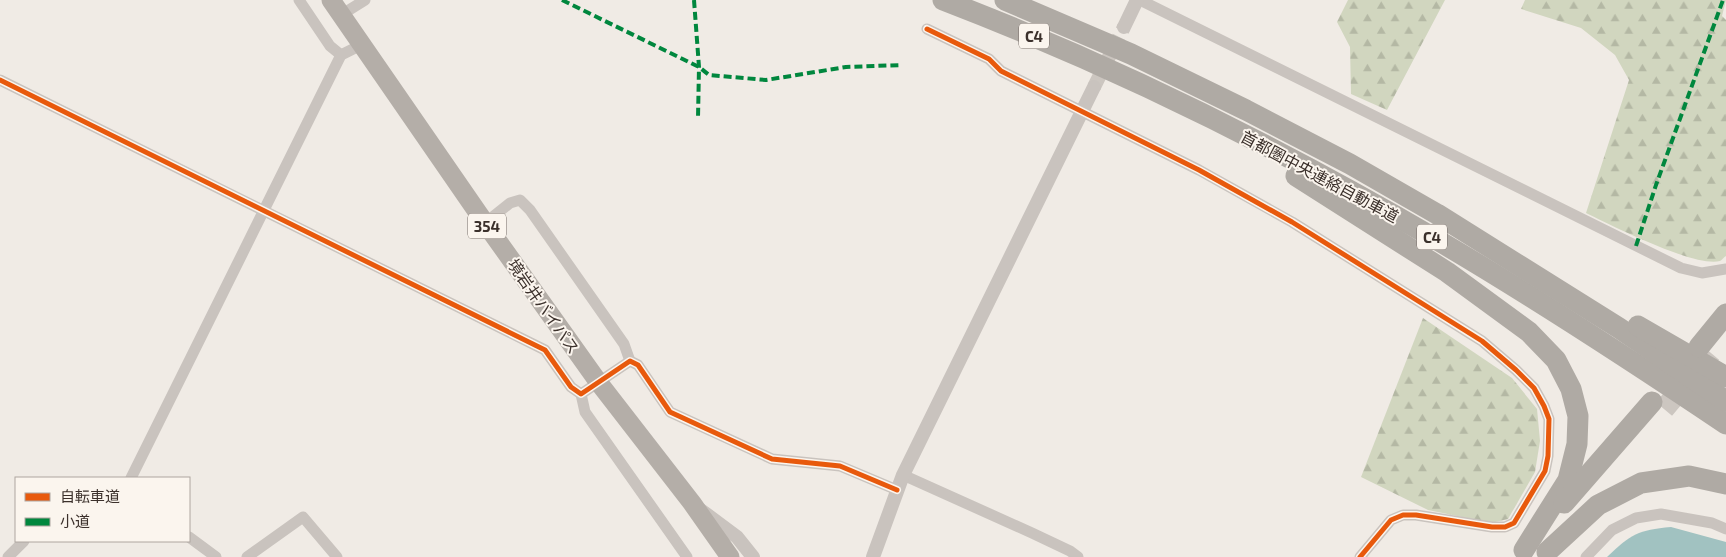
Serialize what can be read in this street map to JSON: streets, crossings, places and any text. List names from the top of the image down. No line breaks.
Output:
{"streets":{"highway":["C4","首都圏中央連絡自動車道","354","境岩井バイパス"]},"legend":["自転車道","小道"]}
